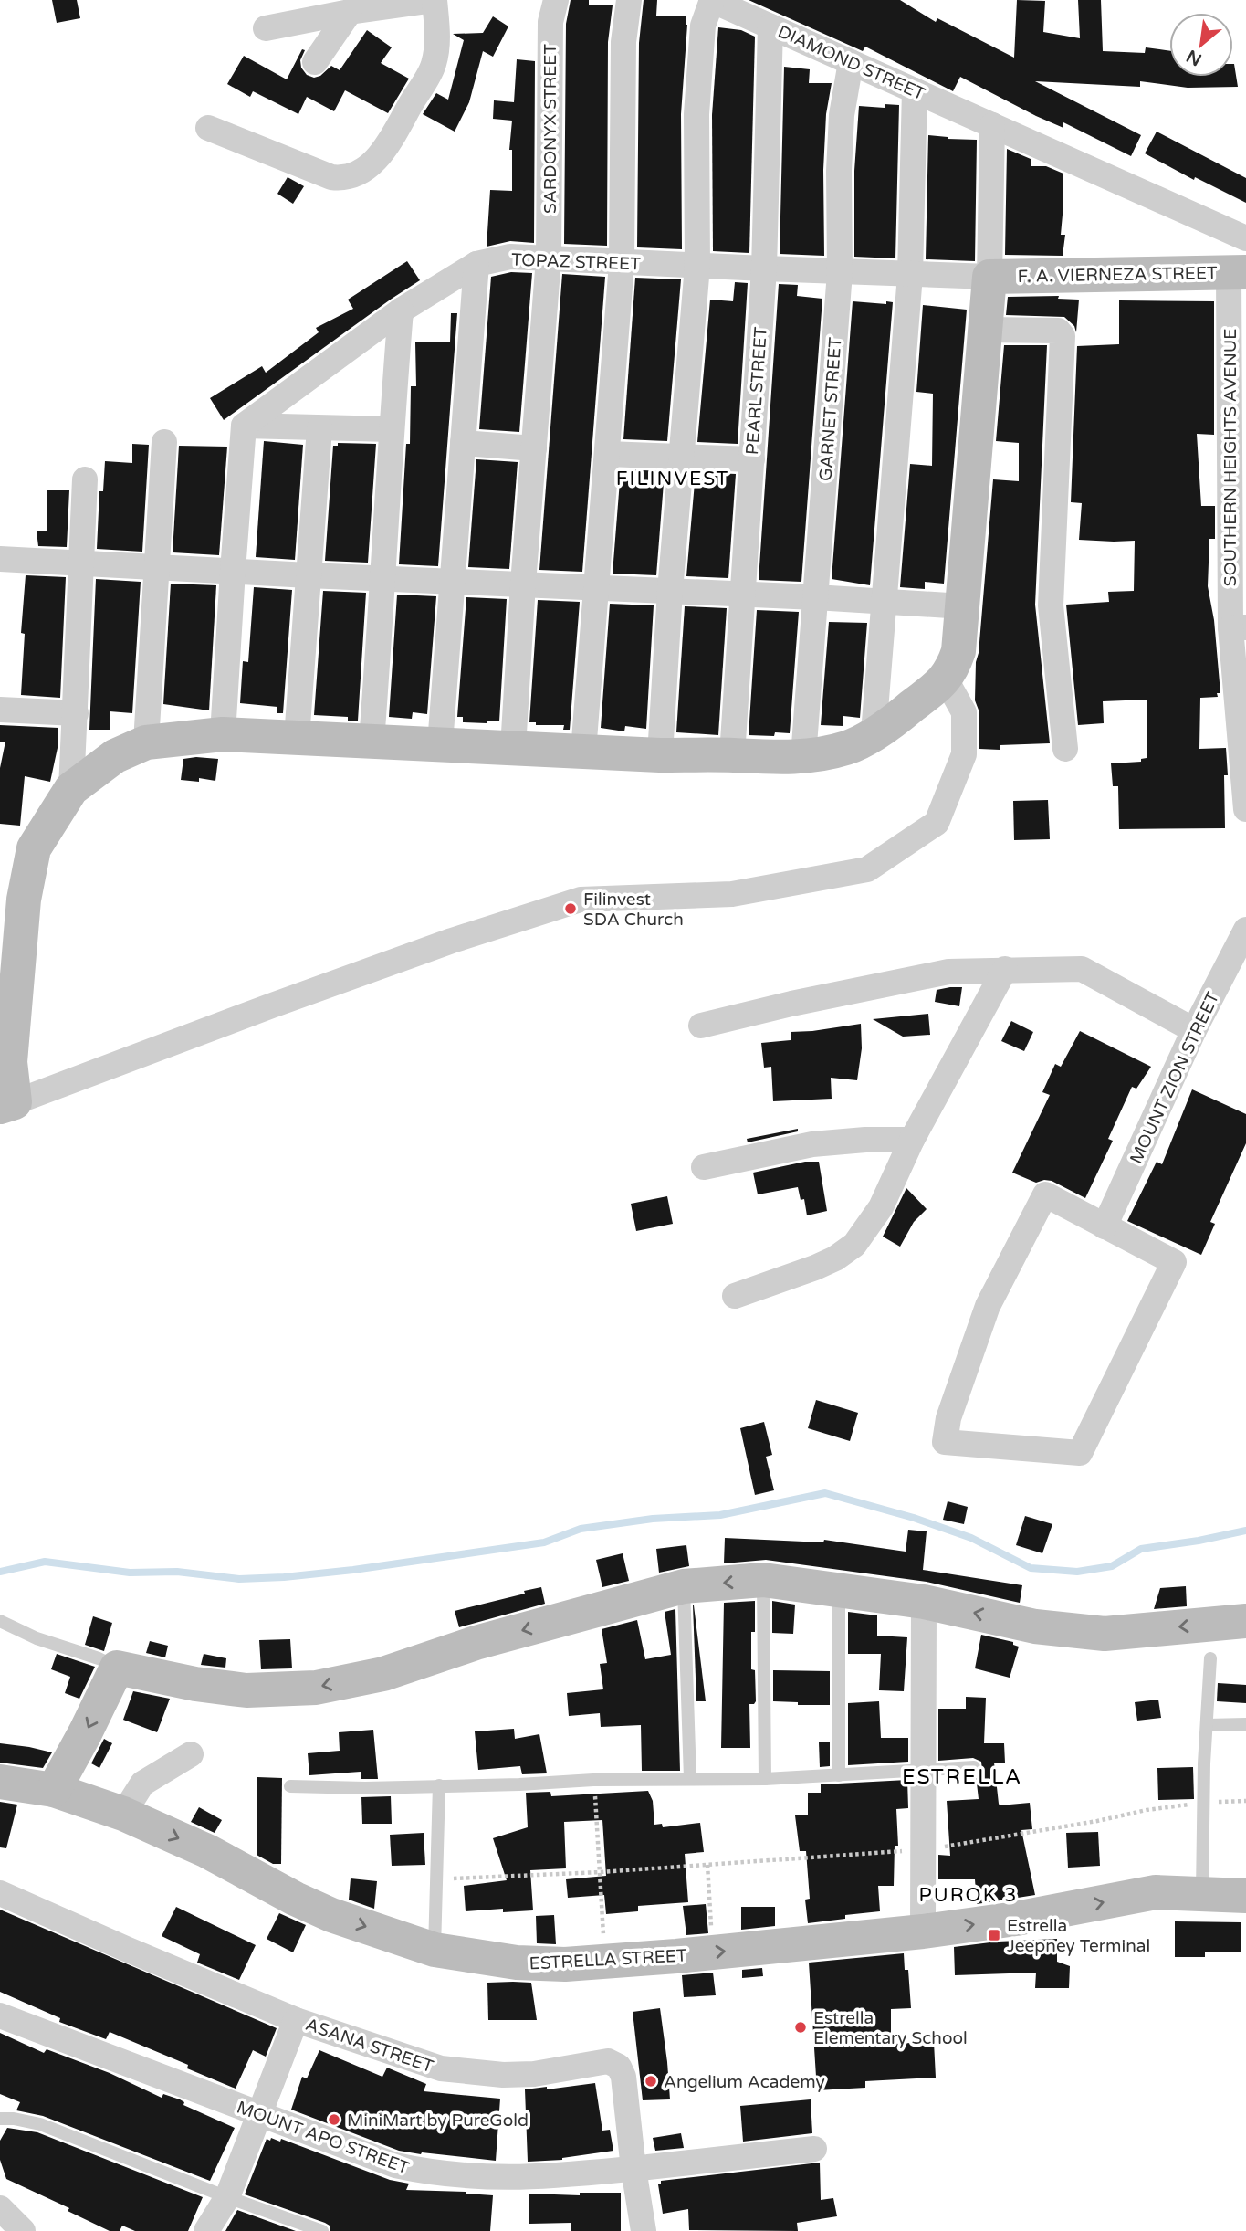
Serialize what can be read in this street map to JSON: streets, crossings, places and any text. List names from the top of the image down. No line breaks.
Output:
{"streets":{"street":["DIAMOND STREET","SARDONYX STREET","TOPAZ STREET","F. A. VIERNEZA STREET","PEARL STREET","GARNET STREET","SOUTHERN HEIGHTS AVENUE","MOUNT ZION STREET","ESTRELLA STREET","ASANA STREET","MOUNT APO STREET"]},"crossings":[["DIAMOND STREET","PEARL STREET"],["DIAMOND STREET","GARNET STREET"],["SARDONYX STREET","TOPAZ STREET"],["TOPAZ STREET","F. A. VIERNEZA STREET"],["TOPAZ STREET","PEARL STREET"],["TOPAZ STREET","GARNET STREET"],["F. A. VIERNEZA STREET","SOUTHERN HEIGHTS AVENUE"],["ASANA STREET","MOUNT APO STREET"]],"districts":["FILINVEST","ESTRELLA","PUROK 3"],"places":{"other":["Filinvest SDA Church","Estrella Elementary School","Angelium Academy","MiniMart by PureGold"],"transit":["Estrella Jeepney Terminal"]},"north":"bottom left"}
